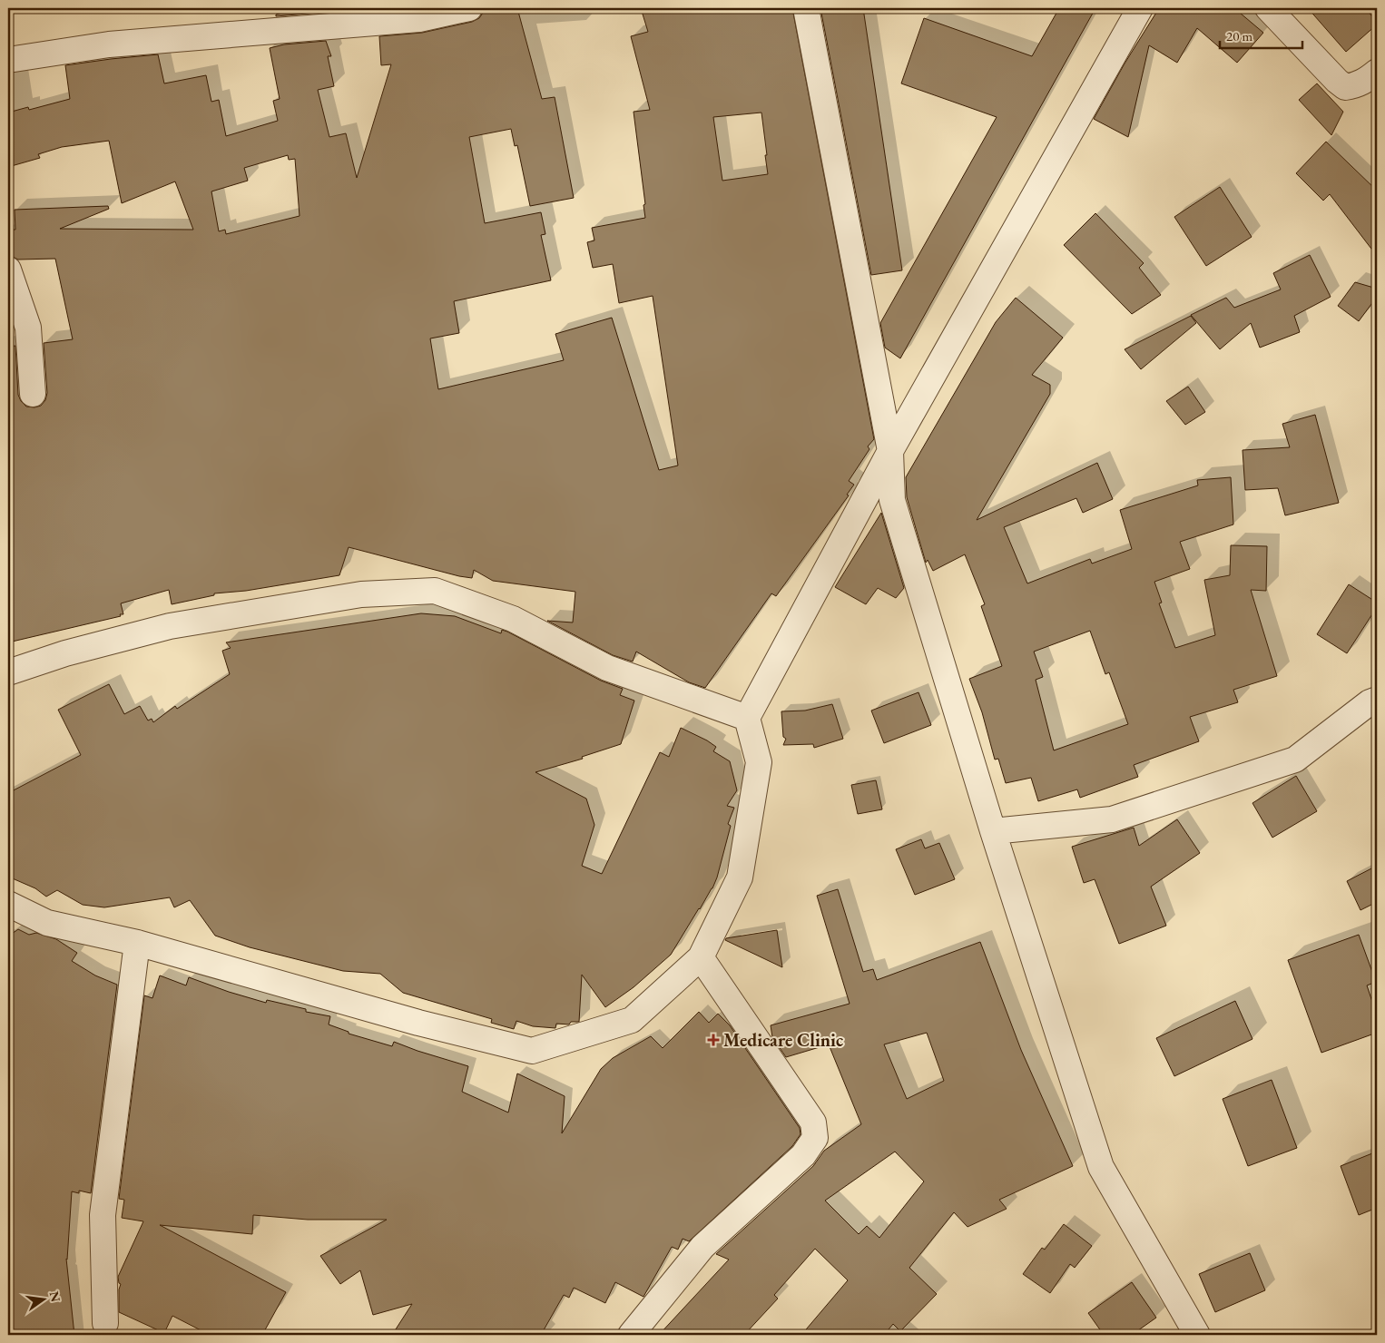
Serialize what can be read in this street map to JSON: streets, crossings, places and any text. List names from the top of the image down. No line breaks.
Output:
{"places":{"health":["Medicare Clinic"]},"scale_bar":"20 m","north":"right"}
